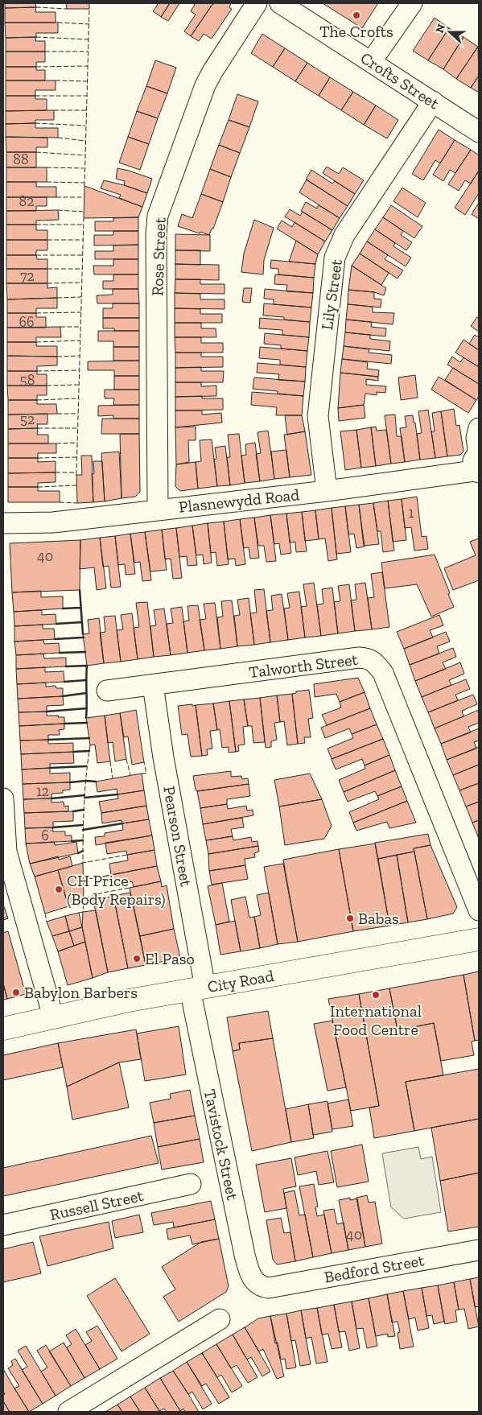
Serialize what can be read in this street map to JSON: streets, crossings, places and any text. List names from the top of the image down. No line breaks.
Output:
{"streets":{"main road":["City Road"],"street":["Crofts Street","Rose Street","Lily Street","Plasnewydd Road","Talworth Street","Pearson Street","Tavistock Street","Russell Street","Bedford Street"]},"crossings":[["Crofts Street","Lily Street"],["Rose Street","Plasnewydd Road"],["Lily Street","Plasnewydd Road"],["Talworth Street","Pearson Street"],["Pearson Street","City Road"],["Pearson Street","Tavistock Street"],["City Road","Tavistock Street"],["Tavistock Street","Bedford Street"]],"places":["The Crofts","CH Price (Body Repairs)","Babas","El Paso","Babylon Barbers","International Food Centre"],"house_numbers":["88","82","72","66","58","52","1","40","12","6","40"],"north":"left"}
